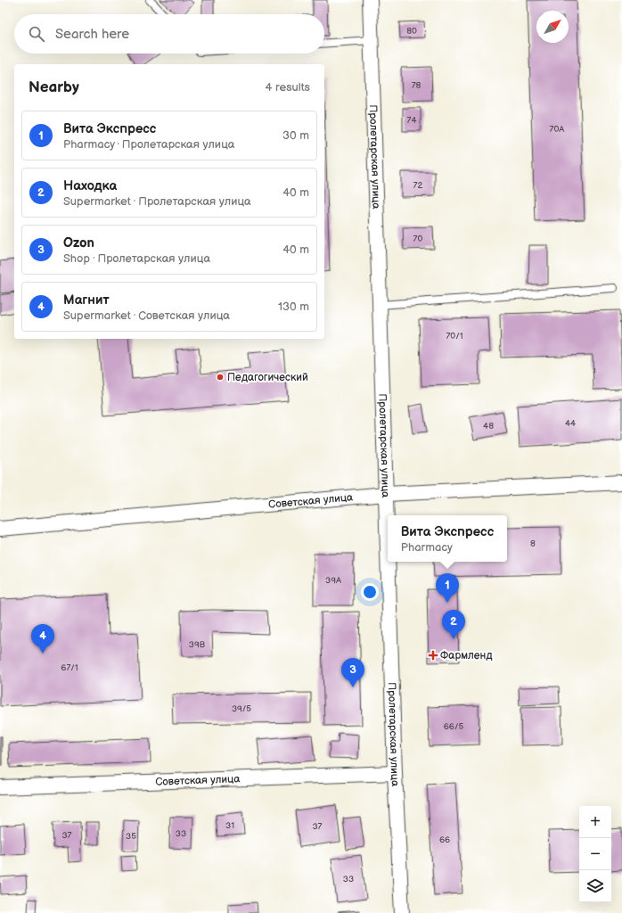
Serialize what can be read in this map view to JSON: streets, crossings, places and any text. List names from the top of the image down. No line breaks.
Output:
{"streets":{"street":["Пролетарская улица","Советская улица"]},"crossings":[["Пролетарская улица","Советская улица"]],"places":{"other":["Педагогический"],"health":["Фармленд"]},"house_numbers":["80","78","74","70А","72","70","70/1","44","48","8","39А","39В","67/1","39/5","66/5","31","37","33","37","35","66","33"],"north":"top right","page":{"search":"Search here","heading":["Nearby","4 results"],"list":[{"mark":"1","name":"Вита Экспресс","note":"Pharmacy · Пролетарская улица","value":"30 m"},{"mark":"2","name":"Находка","note":"Supermarket · Пролетарская улица","value":"40 m"},{"mark":"3","name":"Ozon","note":"Shop · Пролетарская улица","value":"40 m"},{"mark":"4","name":"Магнит","note":"Supermarket · Советская улица","value":"130 m"}],"popup":["Вита Экспресс","Pharmacy"],"pins":["1","2","4","3"],"map_buttons":["+","−"]}}
